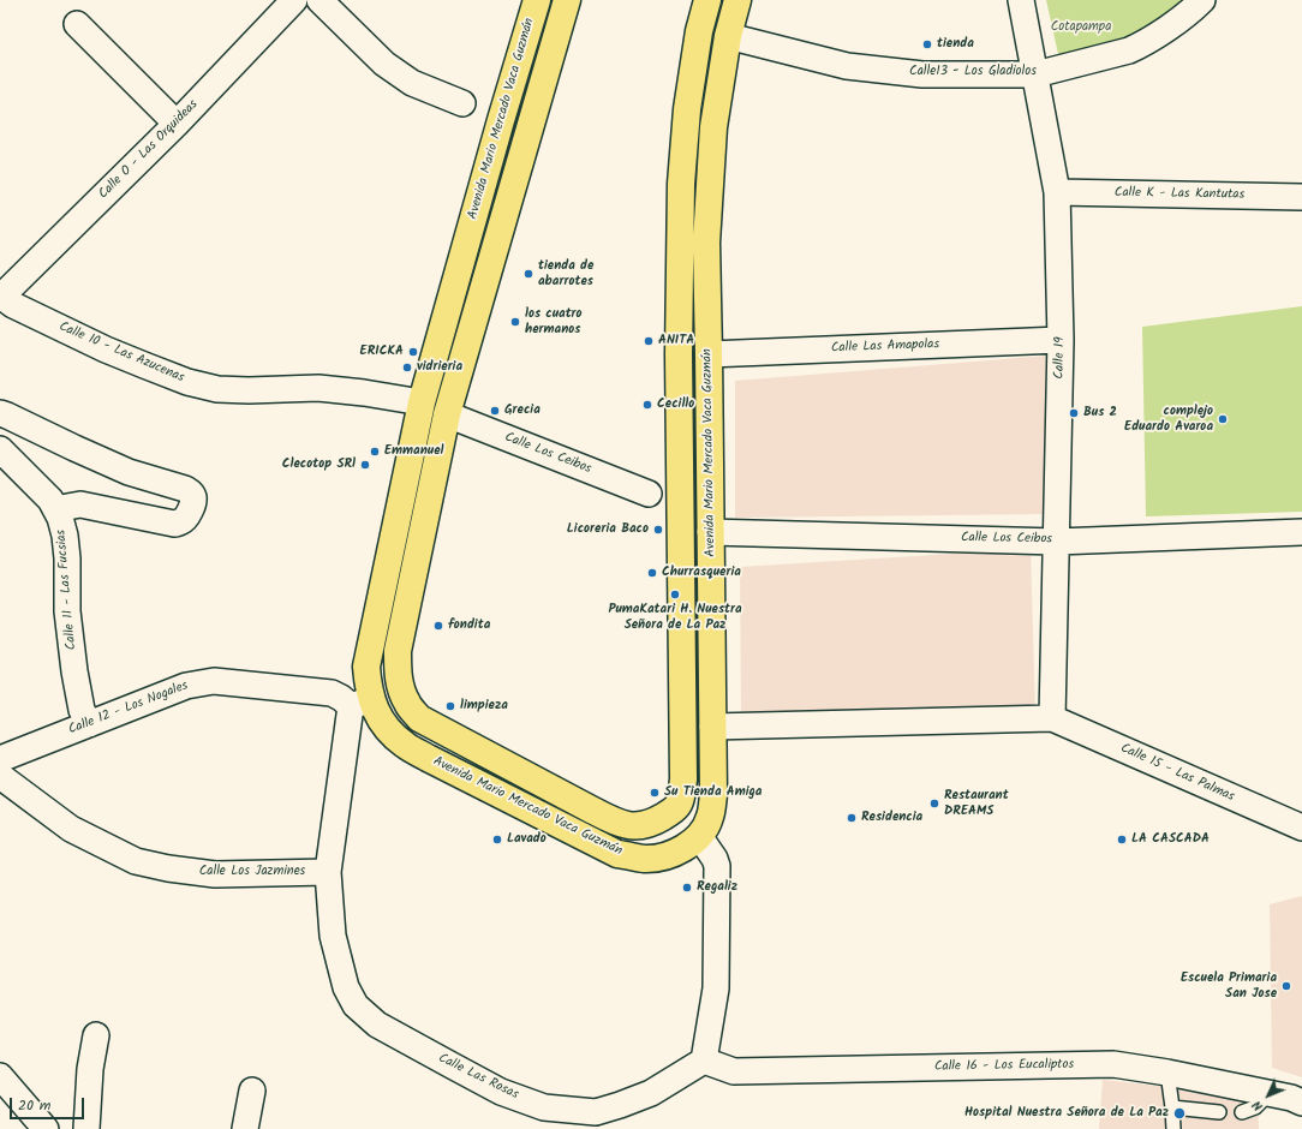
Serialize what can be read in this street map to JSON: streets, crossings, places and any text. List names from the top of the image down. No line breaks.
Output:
{"streets":{"main road":["Avenida Mario Mercado Vaca Guzmán"],"street":["Calle13 - Los Gladiolos","Calle O - Las Orquideas","Calle K - Las Kantutas","Calle Las Amapolas","Calle 10 - Las Azucenas","Calle 19","Calle Los Ceibos","Calle 11 - Las Fucsias","Calle 12 - Los Nogales","Calle 15 - Las Palmas","Calle Los Jazmines","Calle 16 - Los Eucaliptos","Calle Las Rosas"]},"crossings":[["Calle13 - Los Gladiolos","Avenida Mario Mercado Vaca Guzmán"],["Calle13 - Los Gladiolos","Calle 19"],["Avenida Mario Mercado Vaca Guzmán","Calle Las Amapolas"],["Avenida Mario Mercado Vaca Guzmán","Calle 10 - Las Azucenas"],["Avenida Mario Mercado Vaca Guzmán","Calle Los Ceibos"],["Avenida Mario Mercado Vaca Guzmán","Calle 12 - Los Nogales"],["Avenida Mario Mercado Vaca Guzmán","Calle Las Rosas"],["Calle O - Las Orquideas","Calle 10 - Las Azucenas"],["Calle K - Las Kantutas","Calle 19"],["Calle Las Amapolas","Calle 19"],["Calle 19","Calle Los Ceibos"],["Calle 19","Calle 15 - Las Palmas"],["Calle 11 - Las Fucsias","Calle 12 - Los Nogales"],["Calle 12 - Los Nogales","Calle Las Rosas"],["Calle Los Jazmines","Calle Las Rosas"],["Calle 16 - Los Eucaliptos","Calle Las Rosas"]],"parks":["Cotapampa"],"places":["tienda","tienda de abarrotes","los cuatro hermanos","ANITA","ERICKA","vidrieria","Cecillo","Grecia","Bus 2","complejo Eduardo Avaroa","Emmanuel","Clecotop SRl","Licoreria Baco","Churrasqueria","PumaKatari H. Nuestra Señora de La Paz","fondita","limpieza","Su Tienda Amiga","Restaurant DREAMS","Residencia","Lavado","LA CASCADA","Regaliz","Escuela Primaria San Jose","Hospital Nuestra Señora de La Paz"],"scale_bar":"20 m","north":"bottom left"}
